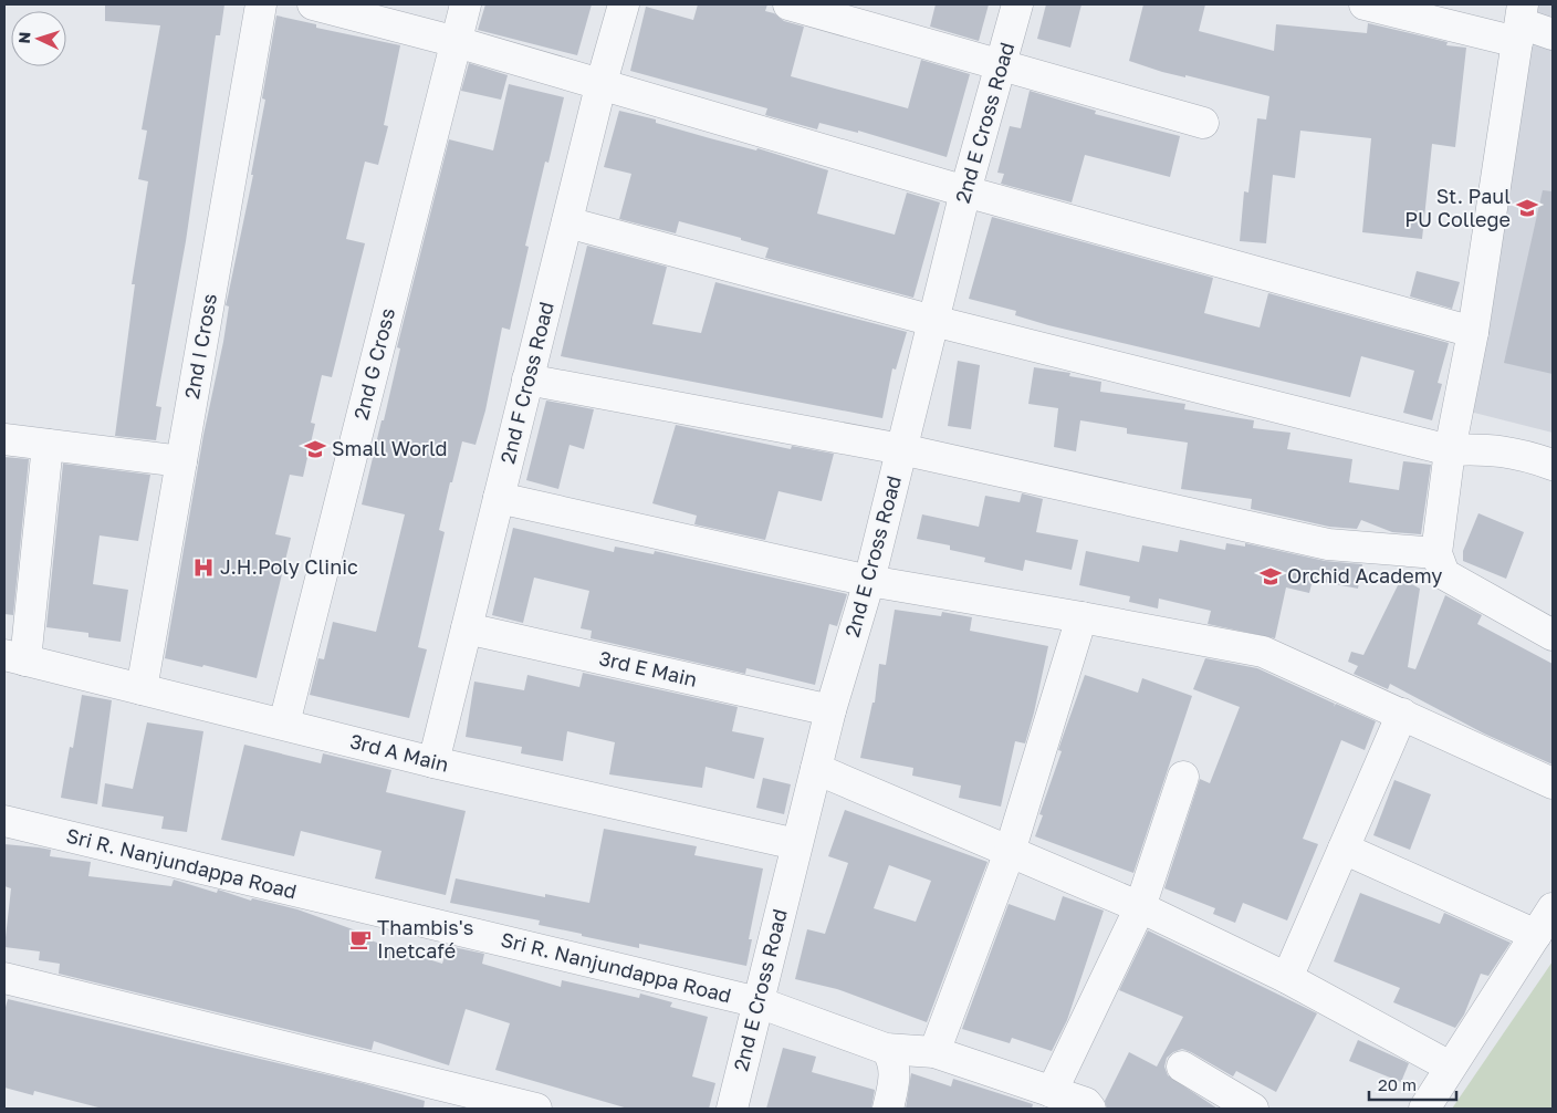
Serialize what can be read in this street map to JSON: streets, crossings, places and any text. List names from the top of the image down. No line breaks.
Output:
{"streets":{"street":["2nd E Cross Road","2nd I Cross","2nd G Cross","2nd F Cross Road","3rd E Main","3rd A Main","Sri R. Nanjundappa Road"]},"crossings":[["2nd E Cross Road","3rd E Main"],["2nd E Cross Road","3rd A Main"],["2nd E Cross Road","Sri R. Nanjundappa Road"],["2nd I Cross","3rd A Main"],["2nd G Cross","3rd A Main"],["2nd F Cross Road","3rd E Main"],["2nd F Cross Road","3rd A Main"]],"places":{"school or university":["St. Paul PU College","Small World","Orchid Academy"],"hospital":["J.H.Poly Clinic"],"cafe":["Thambis's Inetcafé"]},"scale_bar":"20 m","north":"left"}
